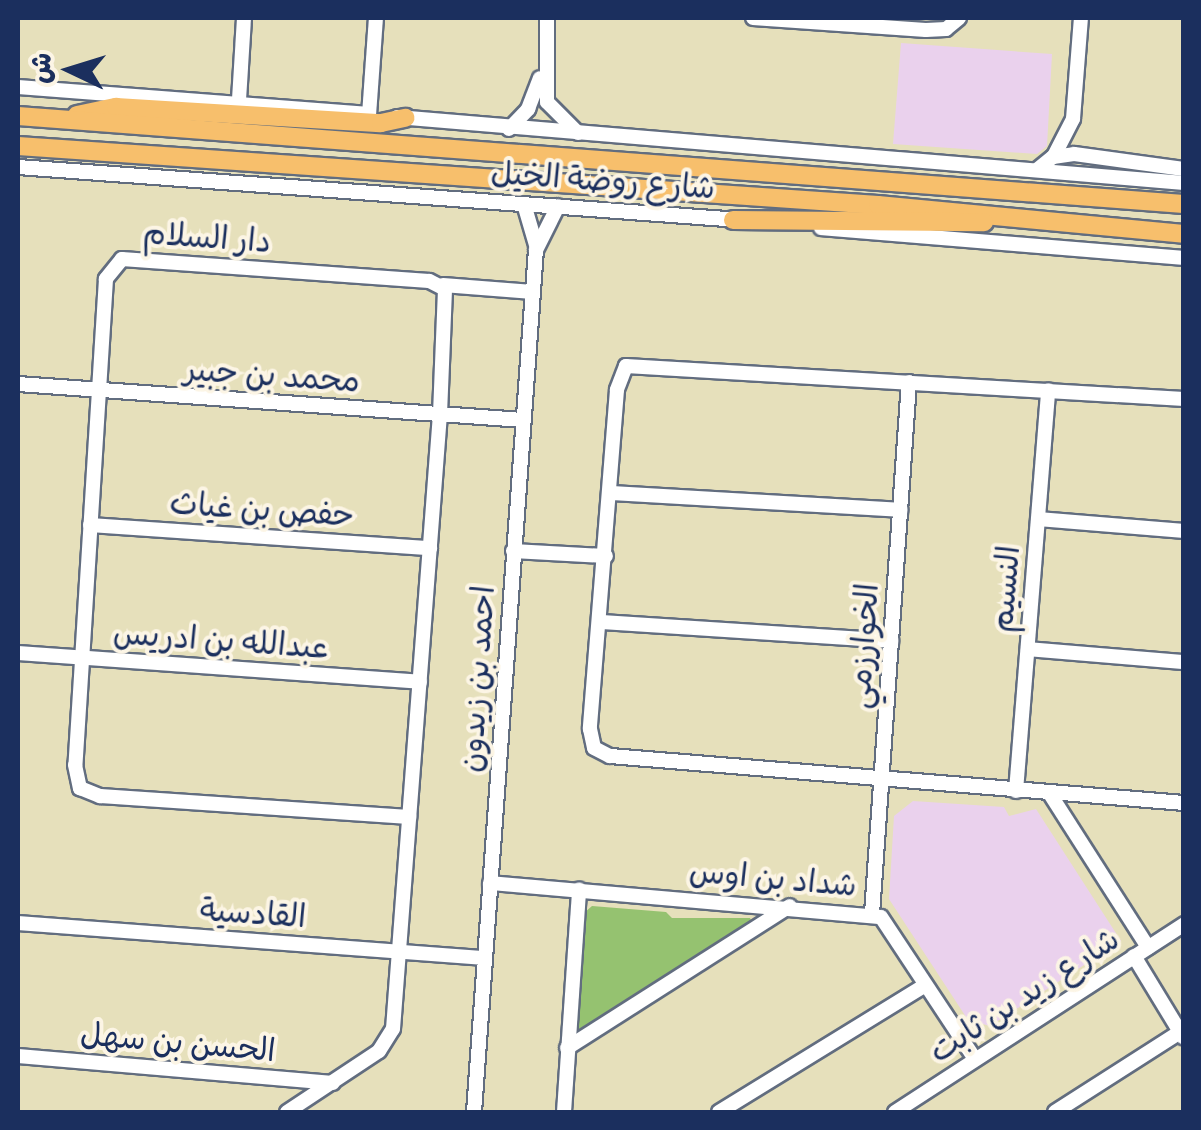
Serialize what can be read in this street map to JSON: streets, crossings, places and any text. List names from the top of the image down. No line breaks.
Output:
{"streets":{"main road":["شارع روضة الخيل"],"street":["دار السلام","محمد بن جبير","حفص بن غياث","النسيم","عبدالله بن ادريس","الخوارزمي","احمد بن زيدون","شداد بن اوس","القادسية","شارع زيد بن ثابت","الحسن بن سهل"]},"crossings":[["شارع روضة الخيل","احمد بن زيدون"],["دار السلام","محمد بن جبير"],["دار السلام","حفص بن غياث"],["دار السلام","عبدالله بن ادريس"],["محمد بن جبير","احمد بن زيدون"],["الخوارزمي","شداد بن اوس"],["احمد بن زيدون","شداد بن اوس"],["احمد بن زيدون","القادسية"],["شداد بن اوس","شارع زيد بن ثابت"]],"north":"left"}
